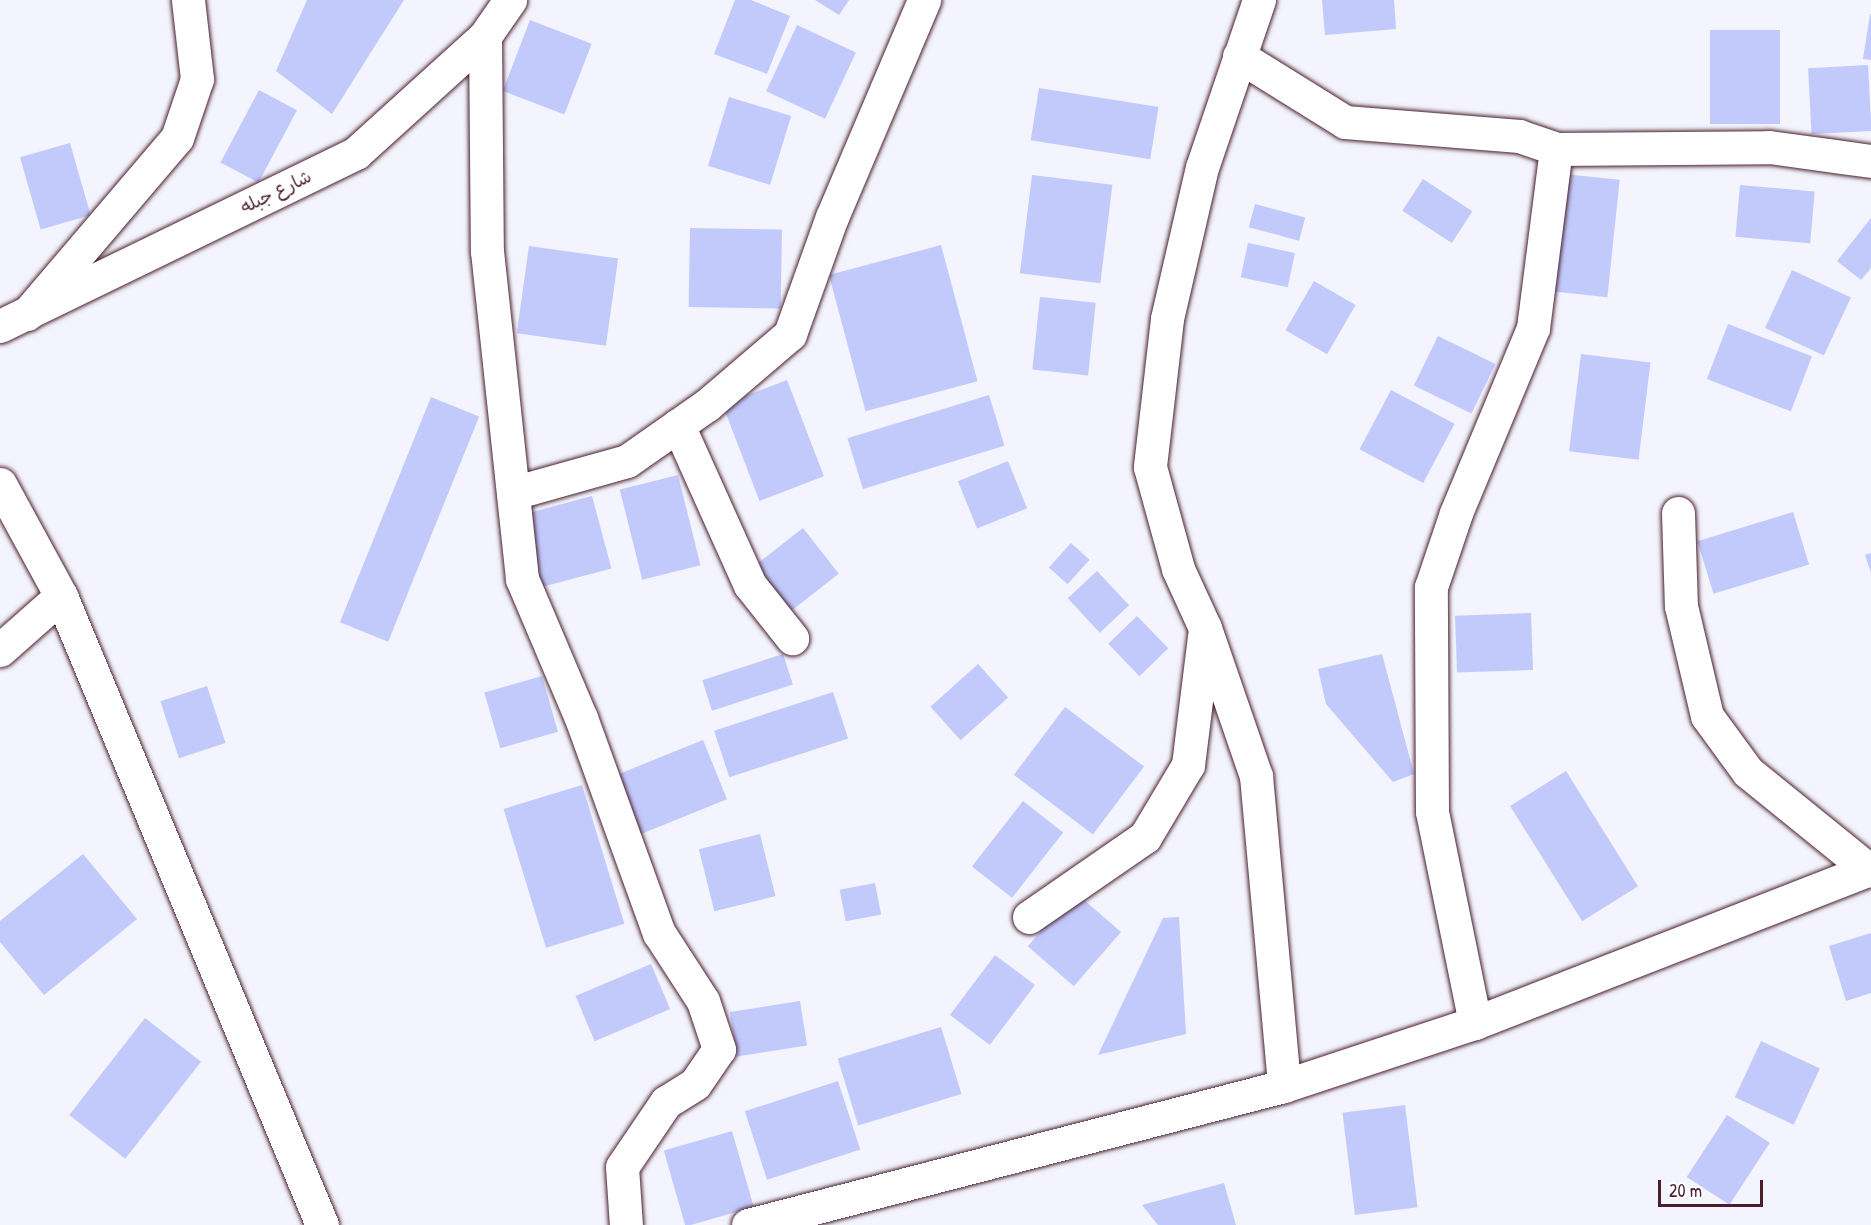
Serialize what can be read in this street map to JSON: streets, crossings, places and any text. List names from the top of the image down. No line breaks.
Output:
{"streets":{"street":["شارع جبله"]},"scale_bar":"20 m"}
